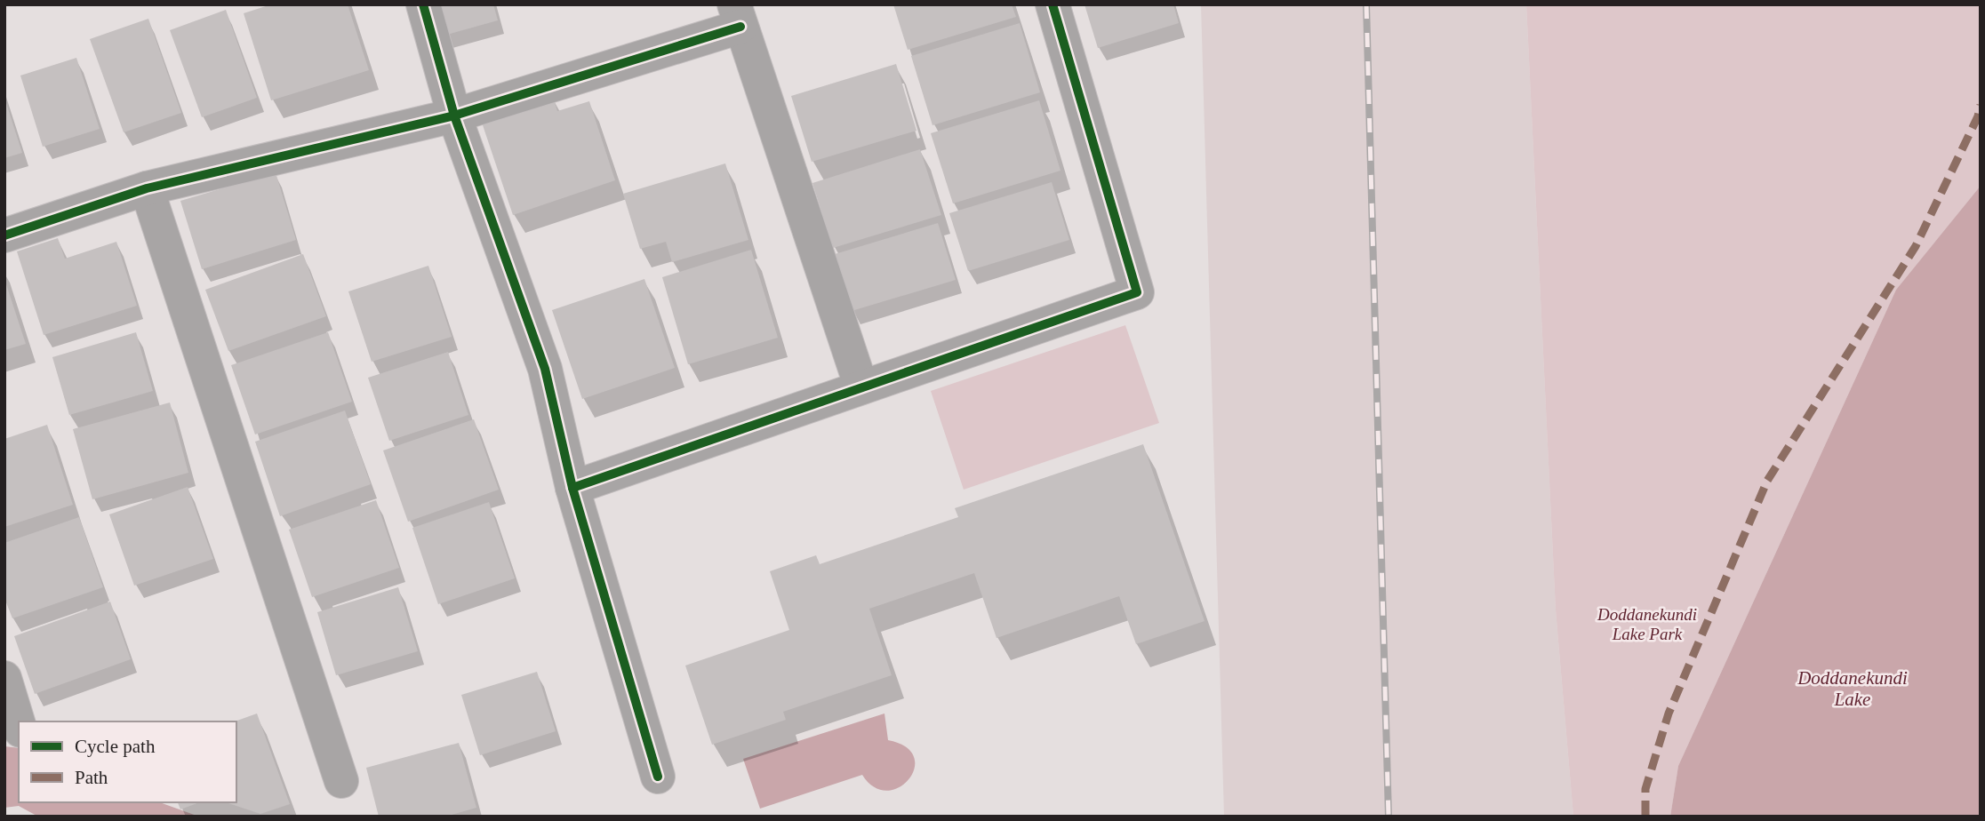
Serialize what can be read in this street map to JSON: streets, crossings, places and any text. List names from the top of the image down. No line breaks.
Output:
{"water":["Doddanekundi Lake"],"parks":["Doddanekundi Lake Park"],"legend":["Cycle path","Path"]}
